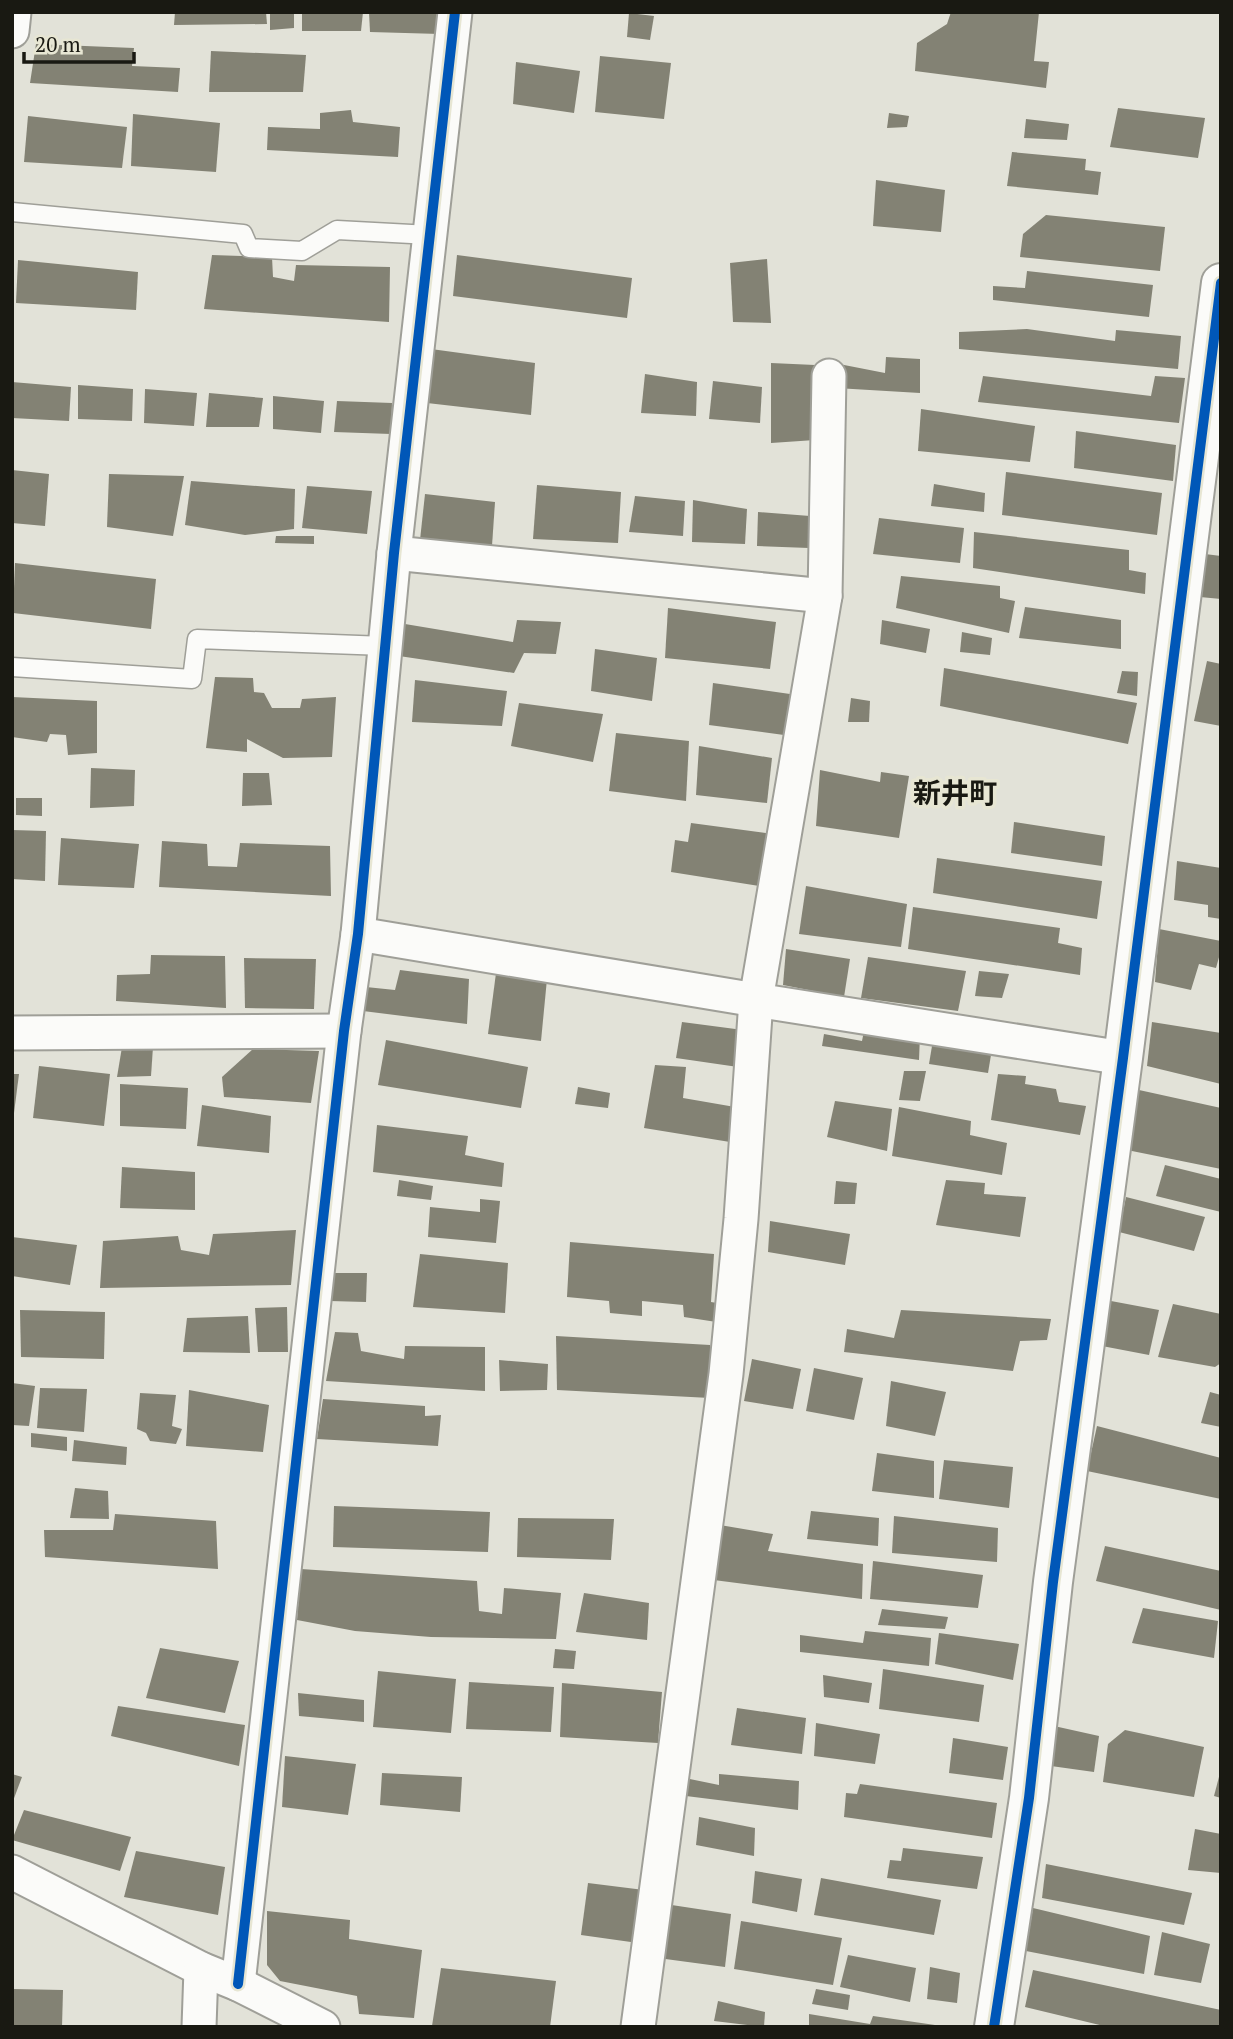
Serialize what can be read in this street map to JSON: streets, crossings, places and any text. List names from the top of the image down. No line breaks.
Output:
{"districts":["新井町"],"scale_bar":"20 m"}
